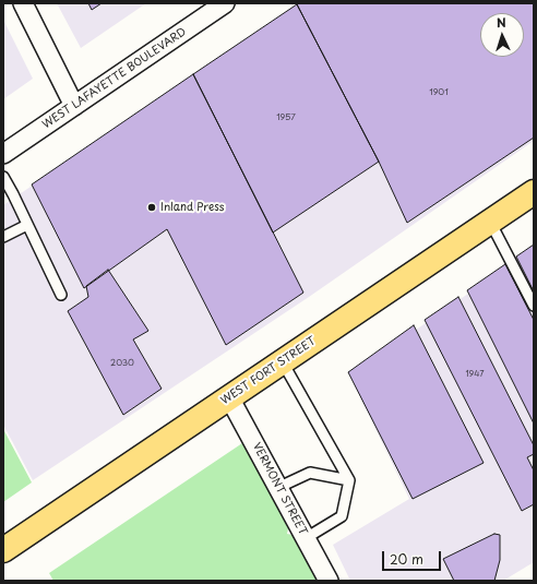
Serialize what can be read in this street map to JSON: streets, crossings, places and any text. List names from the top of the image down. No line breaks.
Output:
{"streets":{"main road":["WEST FORT STREET"],"street":["WEST LAFAYETTE BOULEVARD","VERMONT STREET"]},"crossings":[["WEST FORT STREET","VERMONT STREET"]],"places":["Inland Press"],"house_numbers":["1901","1957","2030","1947"],"scale_bar":"20 m","north":"top"}
